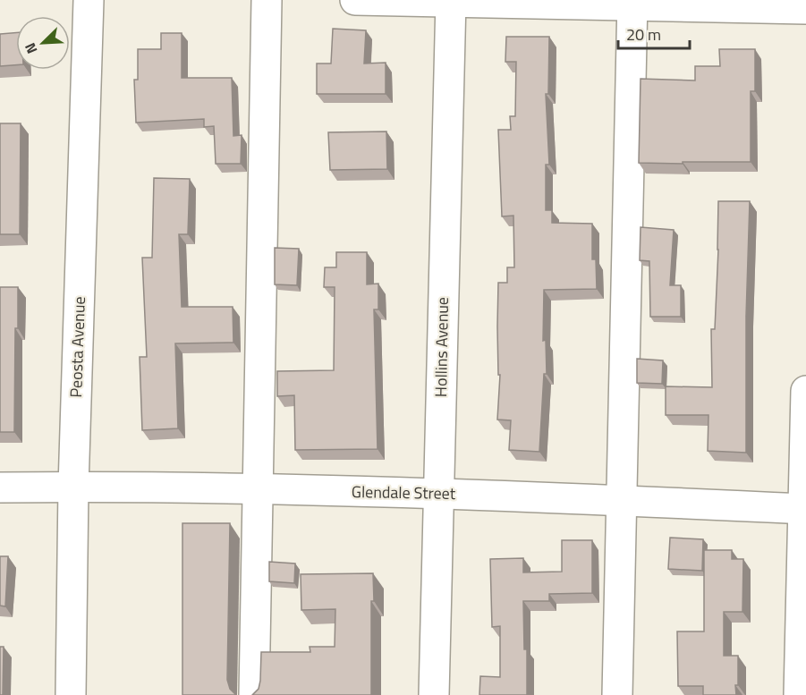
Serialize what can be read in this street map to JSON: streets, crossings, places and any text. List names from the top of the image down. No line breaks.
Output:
{"streets":{"street":["Peosta Avenue","Hollins Avenue","Glendale Street"]},"crossings":[["Peosta Avenue","Glendale Street"],["Hollins Avenue","Glendale Street"]],"scale_bar":"20 m","north":"bottom left"}
